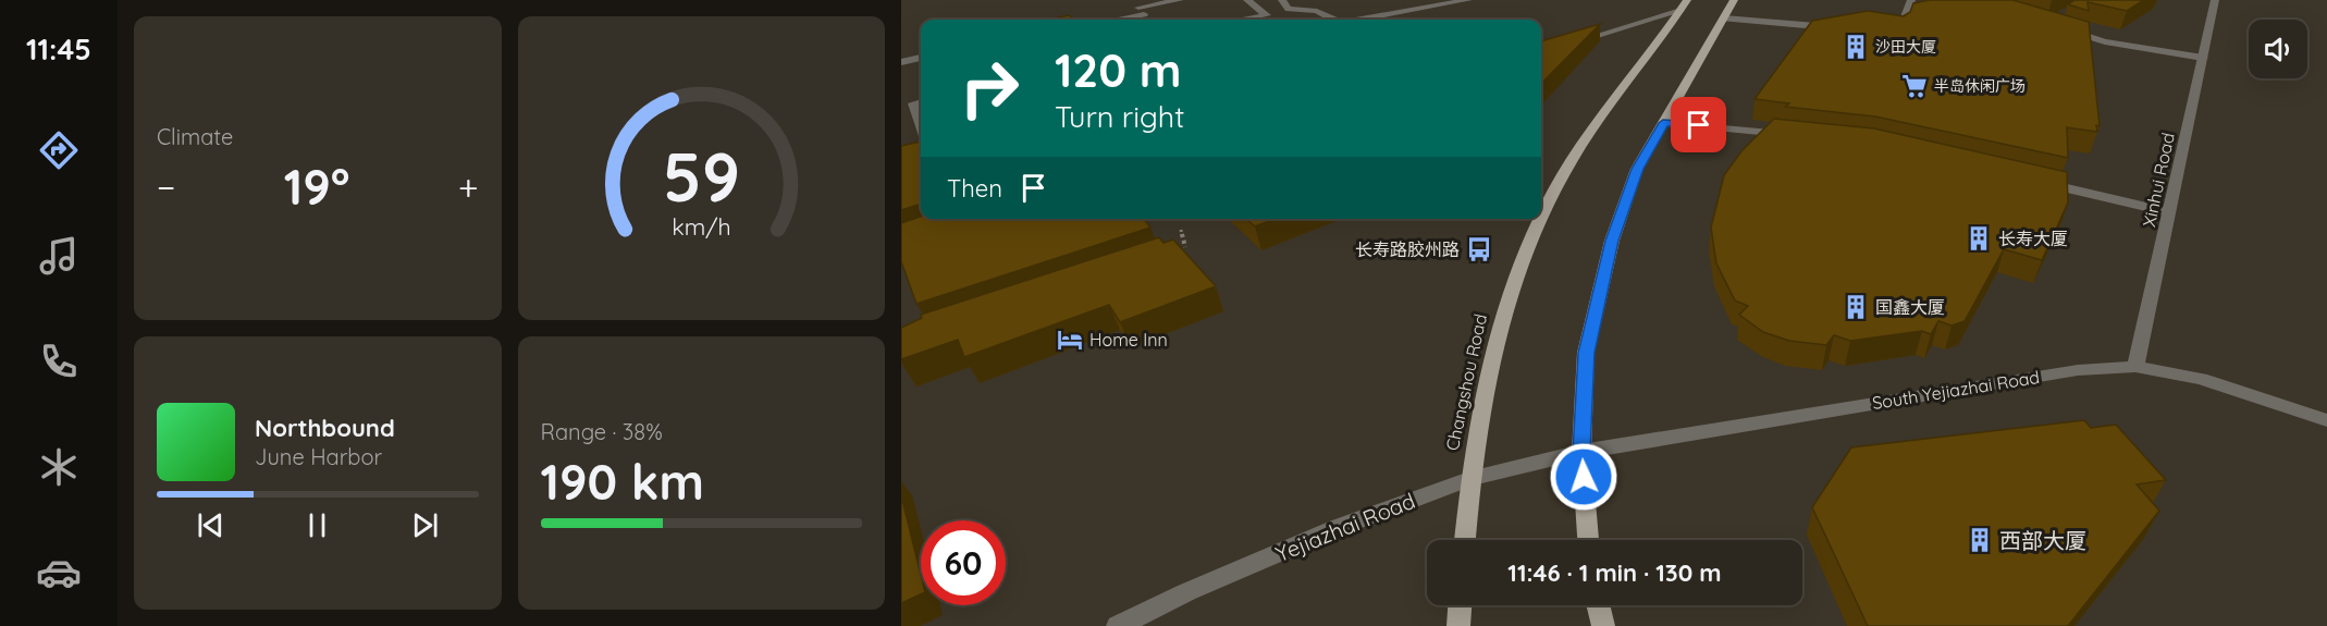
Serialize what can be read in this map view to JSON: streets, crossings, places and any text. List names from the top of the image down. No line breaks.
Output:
{"streets":{"main road":["Changshou Road"],"street":["Xinhui Road","South Yejiazhai Road","Yejiazhai Road"]},"crossings":[["Xinhui Road","South Yejiazhai Road"],["Changshou Road","Yejiazhai Road"],["South Yejiazhai Road","Yejiazhai Road"]],"places":{"building":["沙田大厦","长寿大厦","国鑫大厦","西部大厦"],"supermarket":["半岛休闲广场"],"bus stop":["长寿路胶州路"],"hotel":["Home Inn"]},"page":{"tabs":"11:45","tile":["Climate",["Range · 38%","190 km"]],"turn":["120 m","Turn right"],"then":"Then","heat":["−","19°","+"],"song":["Northbound","June Harbor"],"limit":"60","trip":"11:46 · 1 min · 130 m","gauge":["59","km/h"]}}
